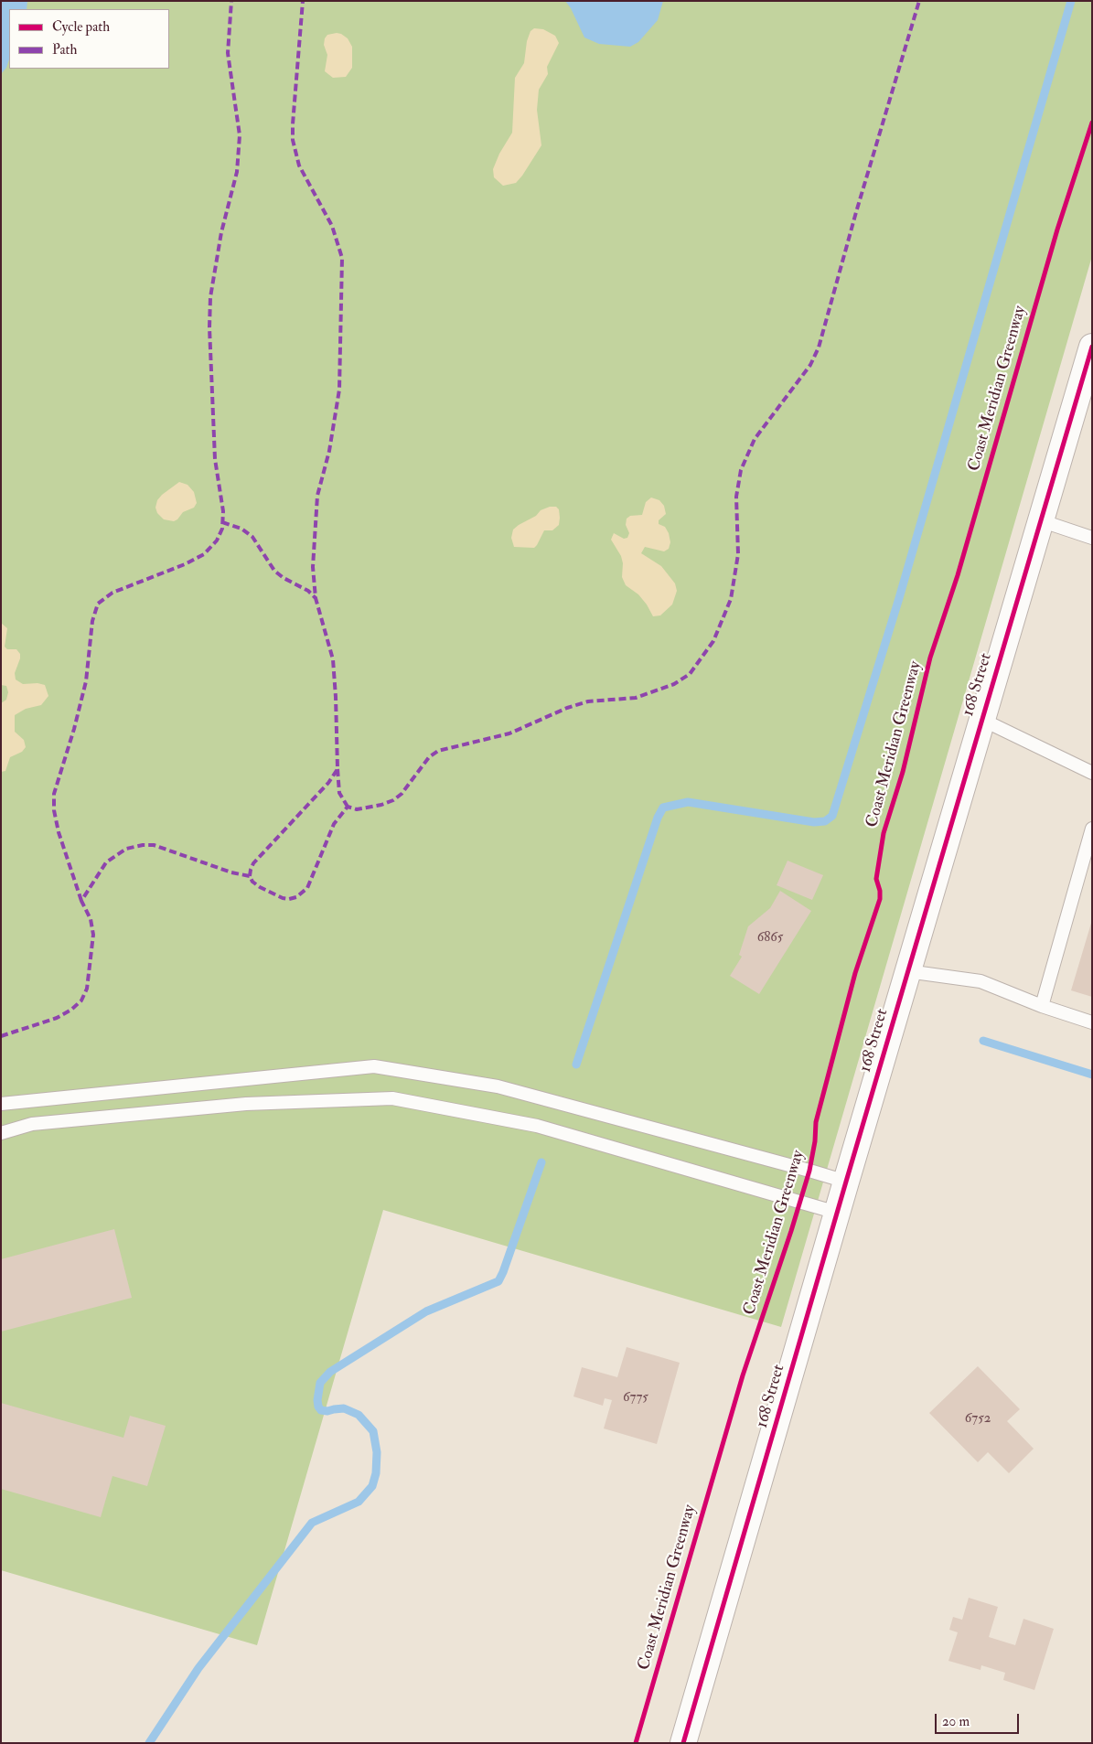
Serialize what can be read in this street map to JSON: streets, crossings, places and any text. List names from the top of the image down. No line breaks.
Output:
{"streets":{"main road":["168 Street"],"cycle path":["Coast Meridian Greenway"]},"house_numbers":["6865","6775","6752"],"legend":["Cycle path","Path"],"scale_bar":"20 m"}
